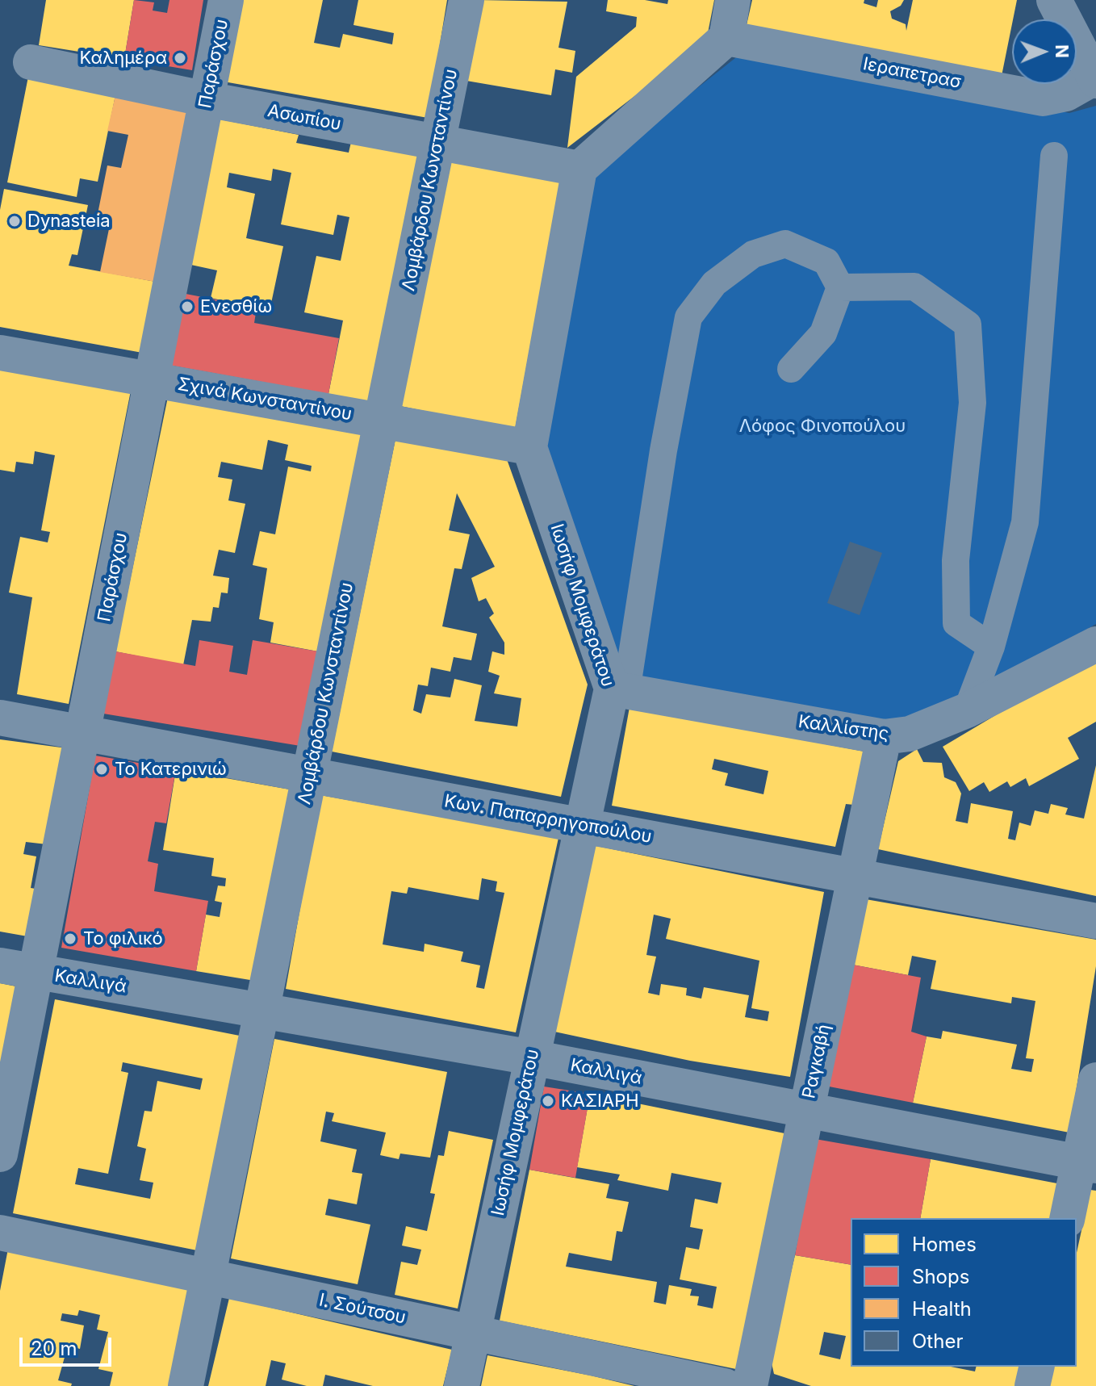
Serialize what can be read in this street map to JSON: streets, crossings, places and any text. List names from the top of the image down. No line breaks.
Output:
{"streets":{"street":["Παράσχου","Ιεραπετρασ","Ασωπίου","Λομβάρδου Κωνσταντίνου","Σχινά Κωνσταντίνου","Ιωσήφ Μομφεράτου","Καλλίστης","Κων. Παπαρρηγοπούλου","Καλλιγά","Ραγκαβή","Ι. Σούτσου"]},"crossings":[["Παράσχου","Ασωπίου"],["Παράσχου","Σχινά Κωνσταντίνου"],["Παράσχου","Κων. Παπαρρηγοπούλου"],["Παράσχου","Καλλιγά"],["Ασωπίου","Λομβάρδου Κωνσταντίνου"],["Ασωπίου","Ιωσήφ Μομφεράτου"],["Λομβάρδου Κωνσταντίνου","Σχινά Κωνσταντίνου"],["Λομβάρδου Κωνσταντίνου","Κων. Παπαρρηγοπούλου"],["Λομβάρδου Κωνσταντίνου","Καλλιγά"],["Λομβάρδου Κωνσταντίνου","Ι. Σούτσου"],["Σχινά Κωνσταντίνου","Ιωσήφ Μομφεράτου"],["Ιωσήφ Μομφεράτου","Καλλίστης"],["Ιωσήφ Μομφεράτου","Κων. Παπαρρηγοπούλου"],["Ιωσήφ Μομφεράτου","Καλλιγά"],["Ιωσήφ Μομφεράτου","Ι. Σούτσου"],["Καλλίστης","Ραγκαβή"],["Κων. Παπαρρηγοπούλου","Ραγκαβή"],["Καλλιγά","Ραγκαβή"]],"parks":["Λόφος Φινοπούλου"],"places":["Καλημέρα","Dynasteia","Ενεσθίω","Το Κατερινιώ","Το φιλικό","ΚΑΣΙΑΡΗ"],"legend":["Homes","Shops","Health","Other"],"scale_bar":"20 m","north":"right"}
